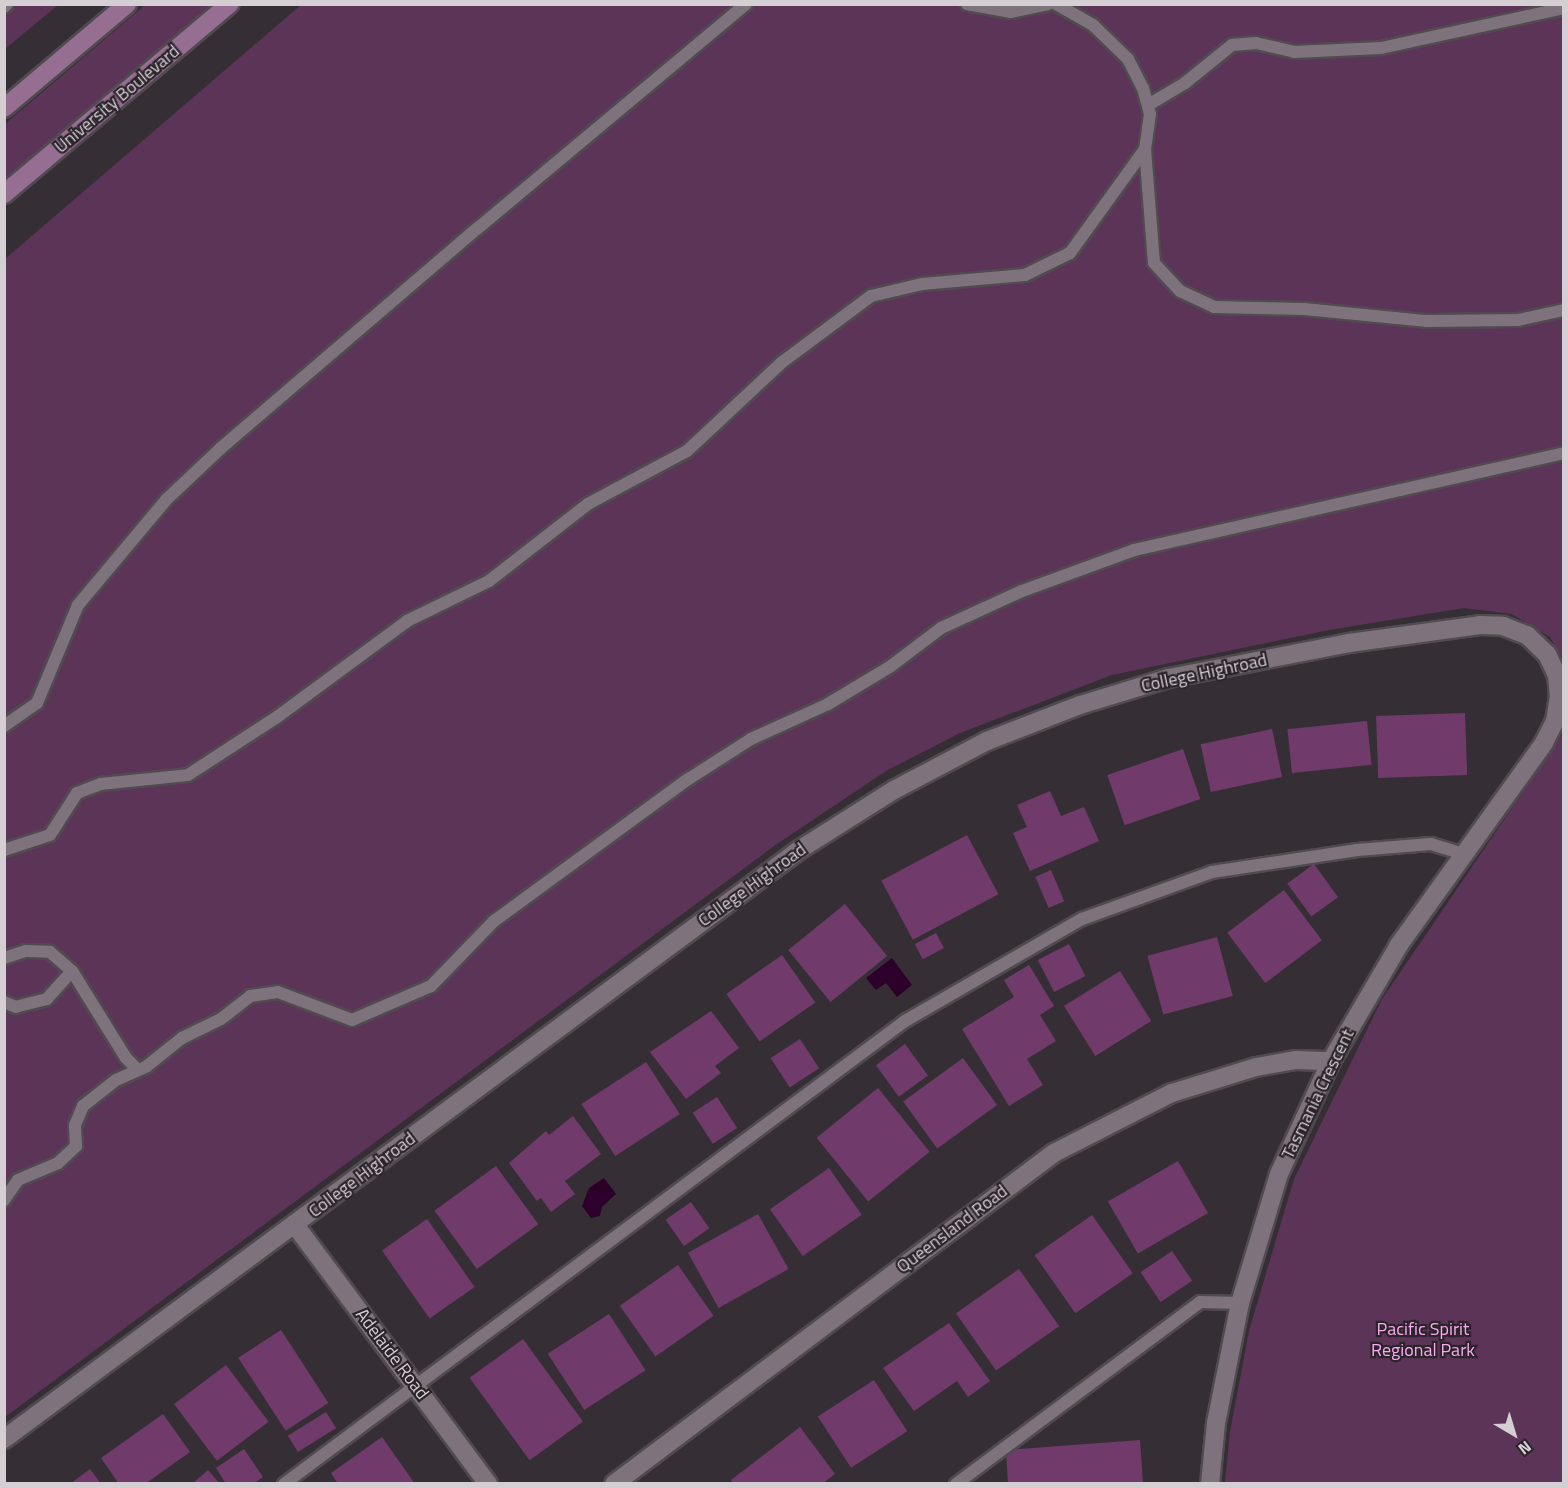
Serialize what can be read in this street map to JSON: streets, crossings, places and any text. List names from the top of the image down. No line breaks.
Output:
{"streets":{"main road":["University Boulevard"],"street":["College Highroad","Tasmania Crescent","Queensland Road","Adelaide Road"]},"crossings":[["College Highroad","Tasmania Crescent"],["College Highroad","Adelaide Road"],["Tasmania Crescent","Queensland Road"]],"parks":["Pacific Spirit Regional Park"],"north":"bottom right"}
